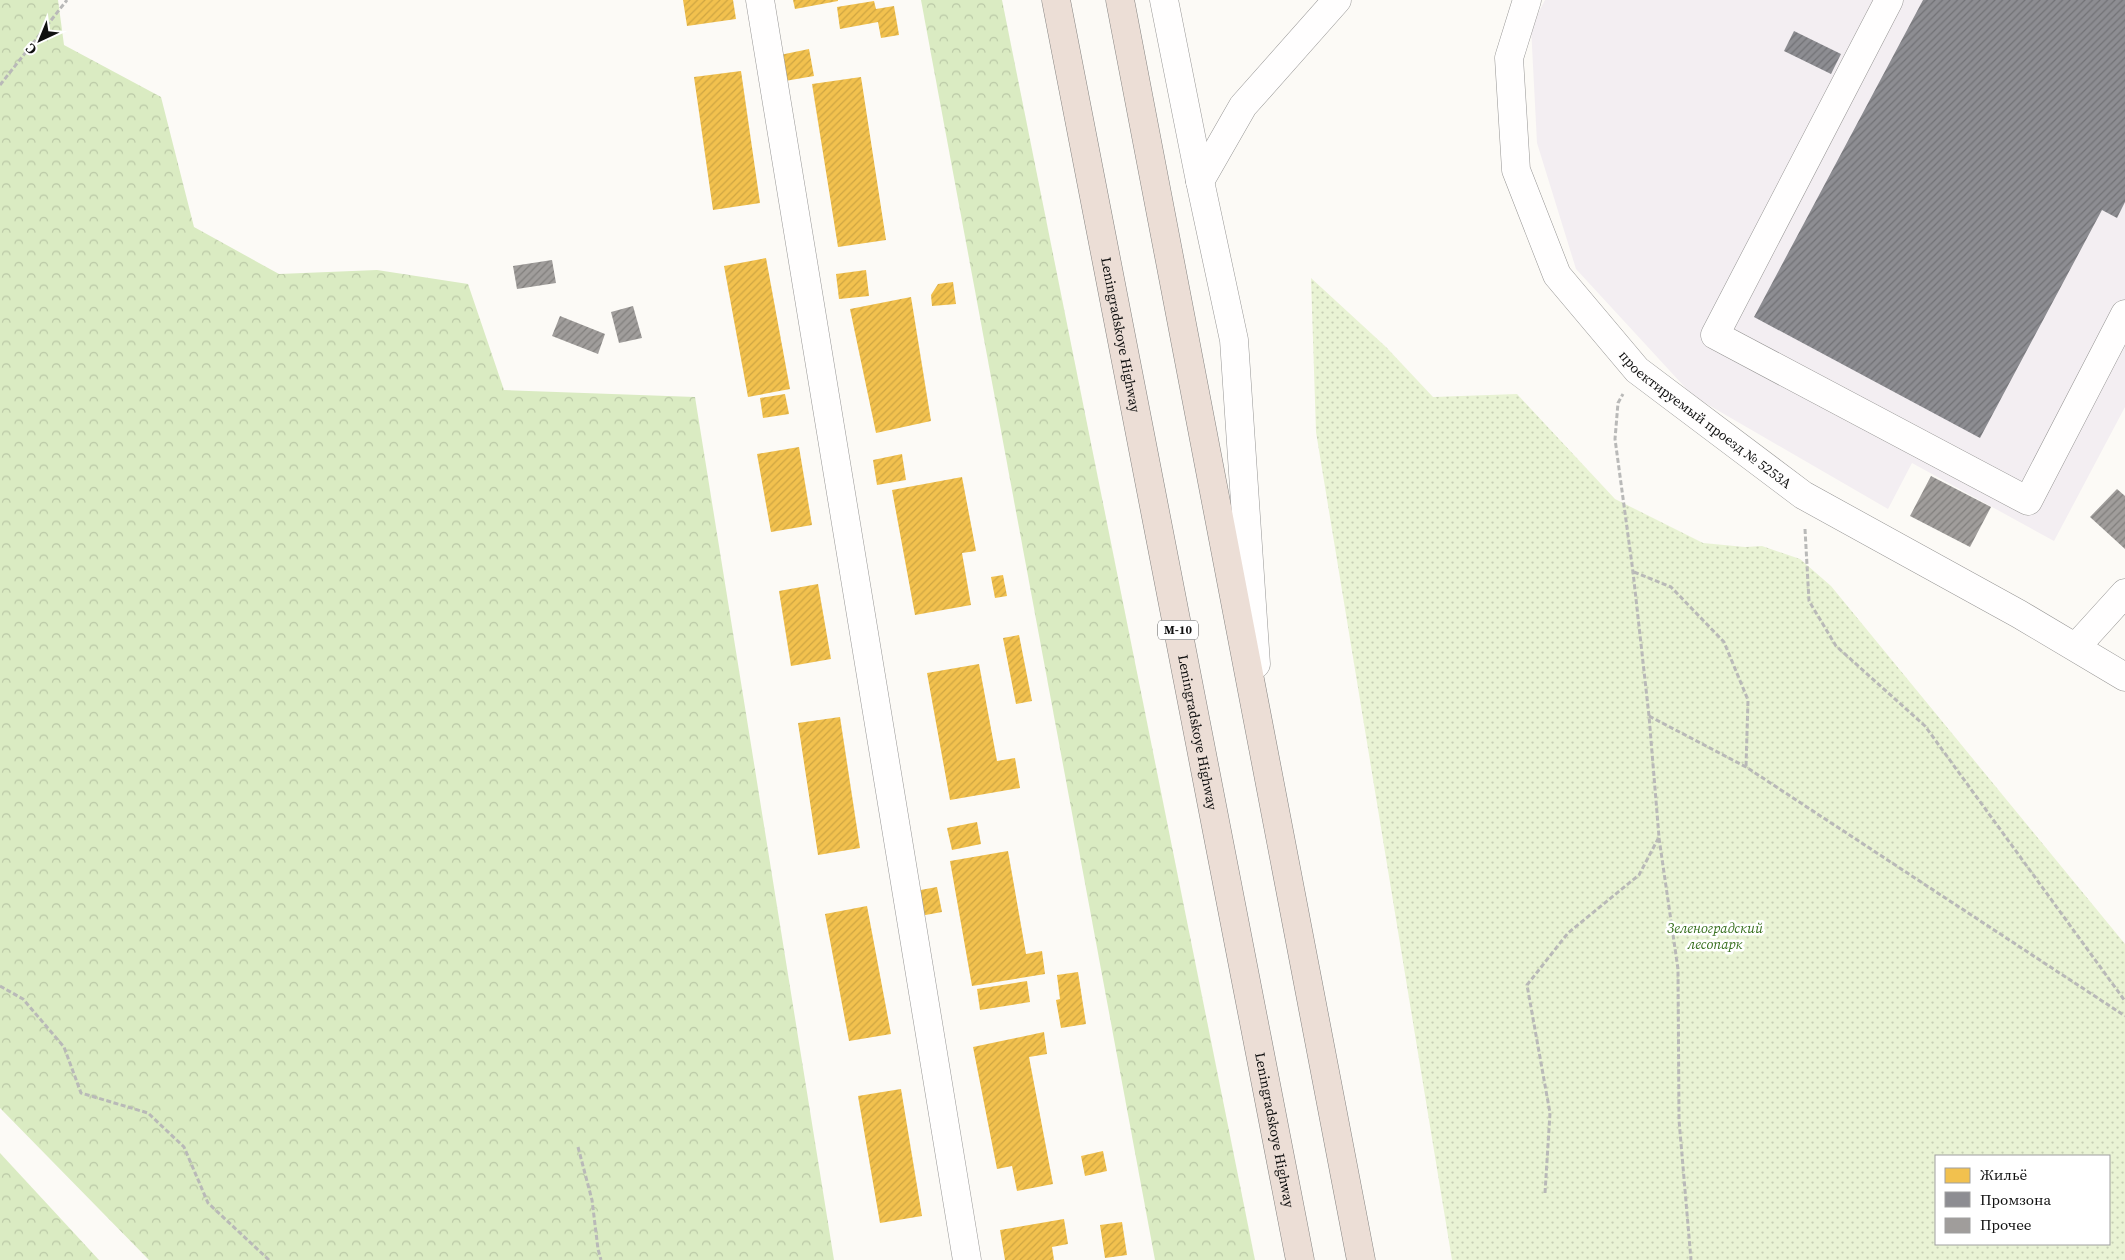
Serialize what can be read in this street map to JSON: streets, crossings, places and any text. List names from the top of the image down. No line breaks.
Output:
{"streets":{"highway":["Leningradskoye Highway","М-10"],"lane":["проектируемый проезд № 5253А"]},"parks":["Зеленоградский лесопарк"],"legend":["Жильё","Промзона","Прочее"],"north":"bottom left"}
